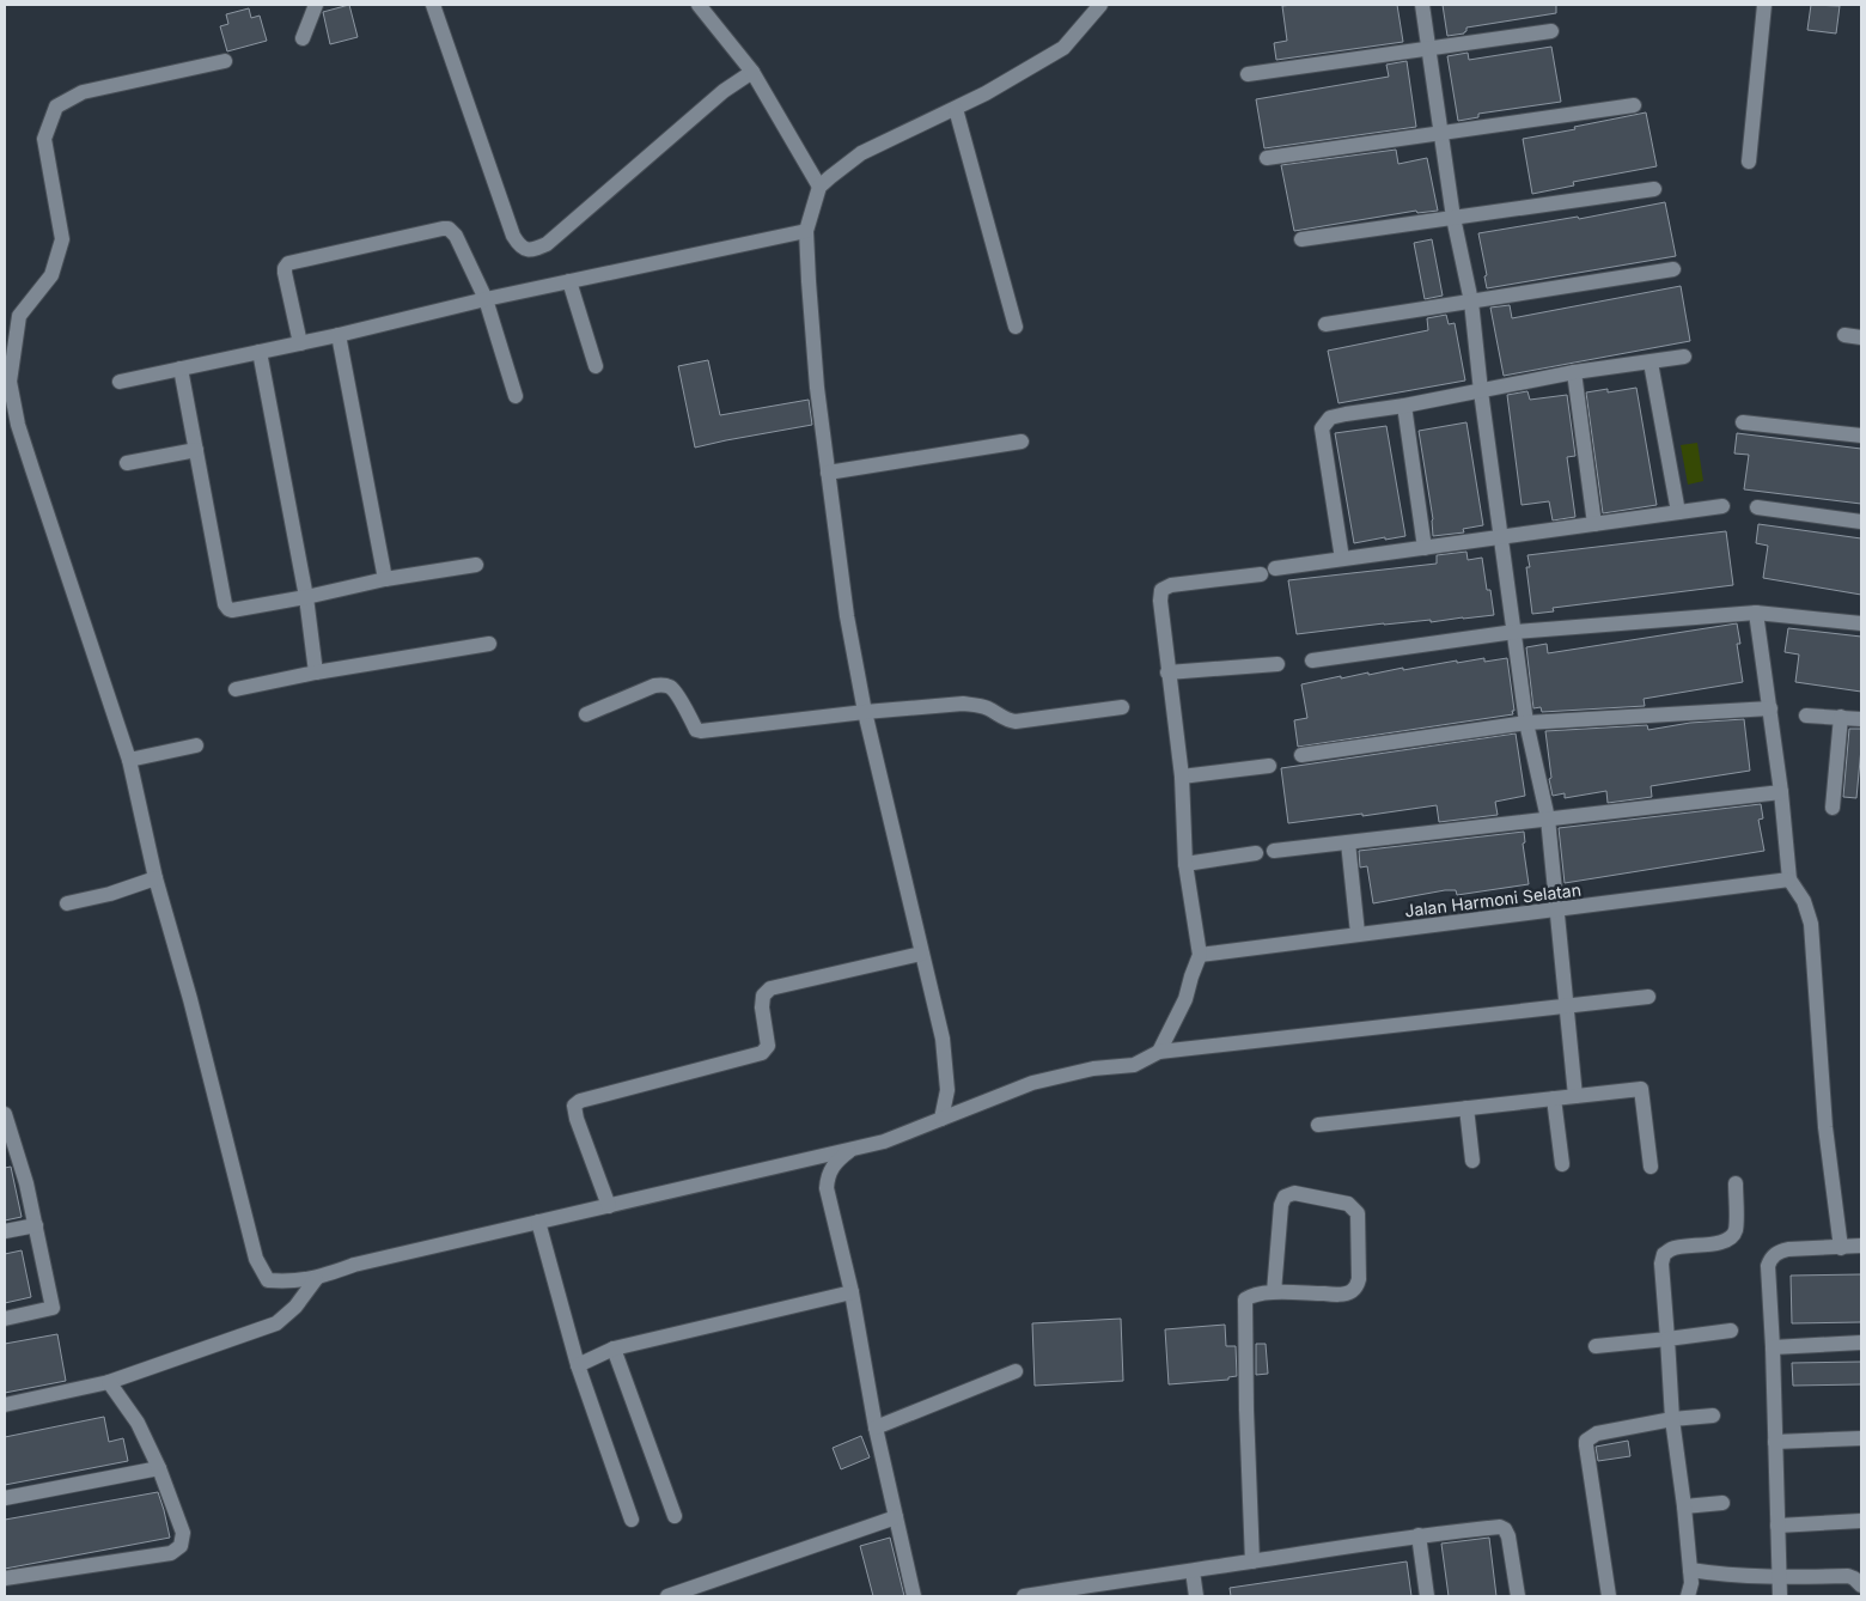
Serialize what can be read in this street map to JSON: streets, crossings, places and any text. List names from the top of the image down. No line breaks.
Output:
{"streets":{"street":["Jalan Harmoni Selatan"]}}
